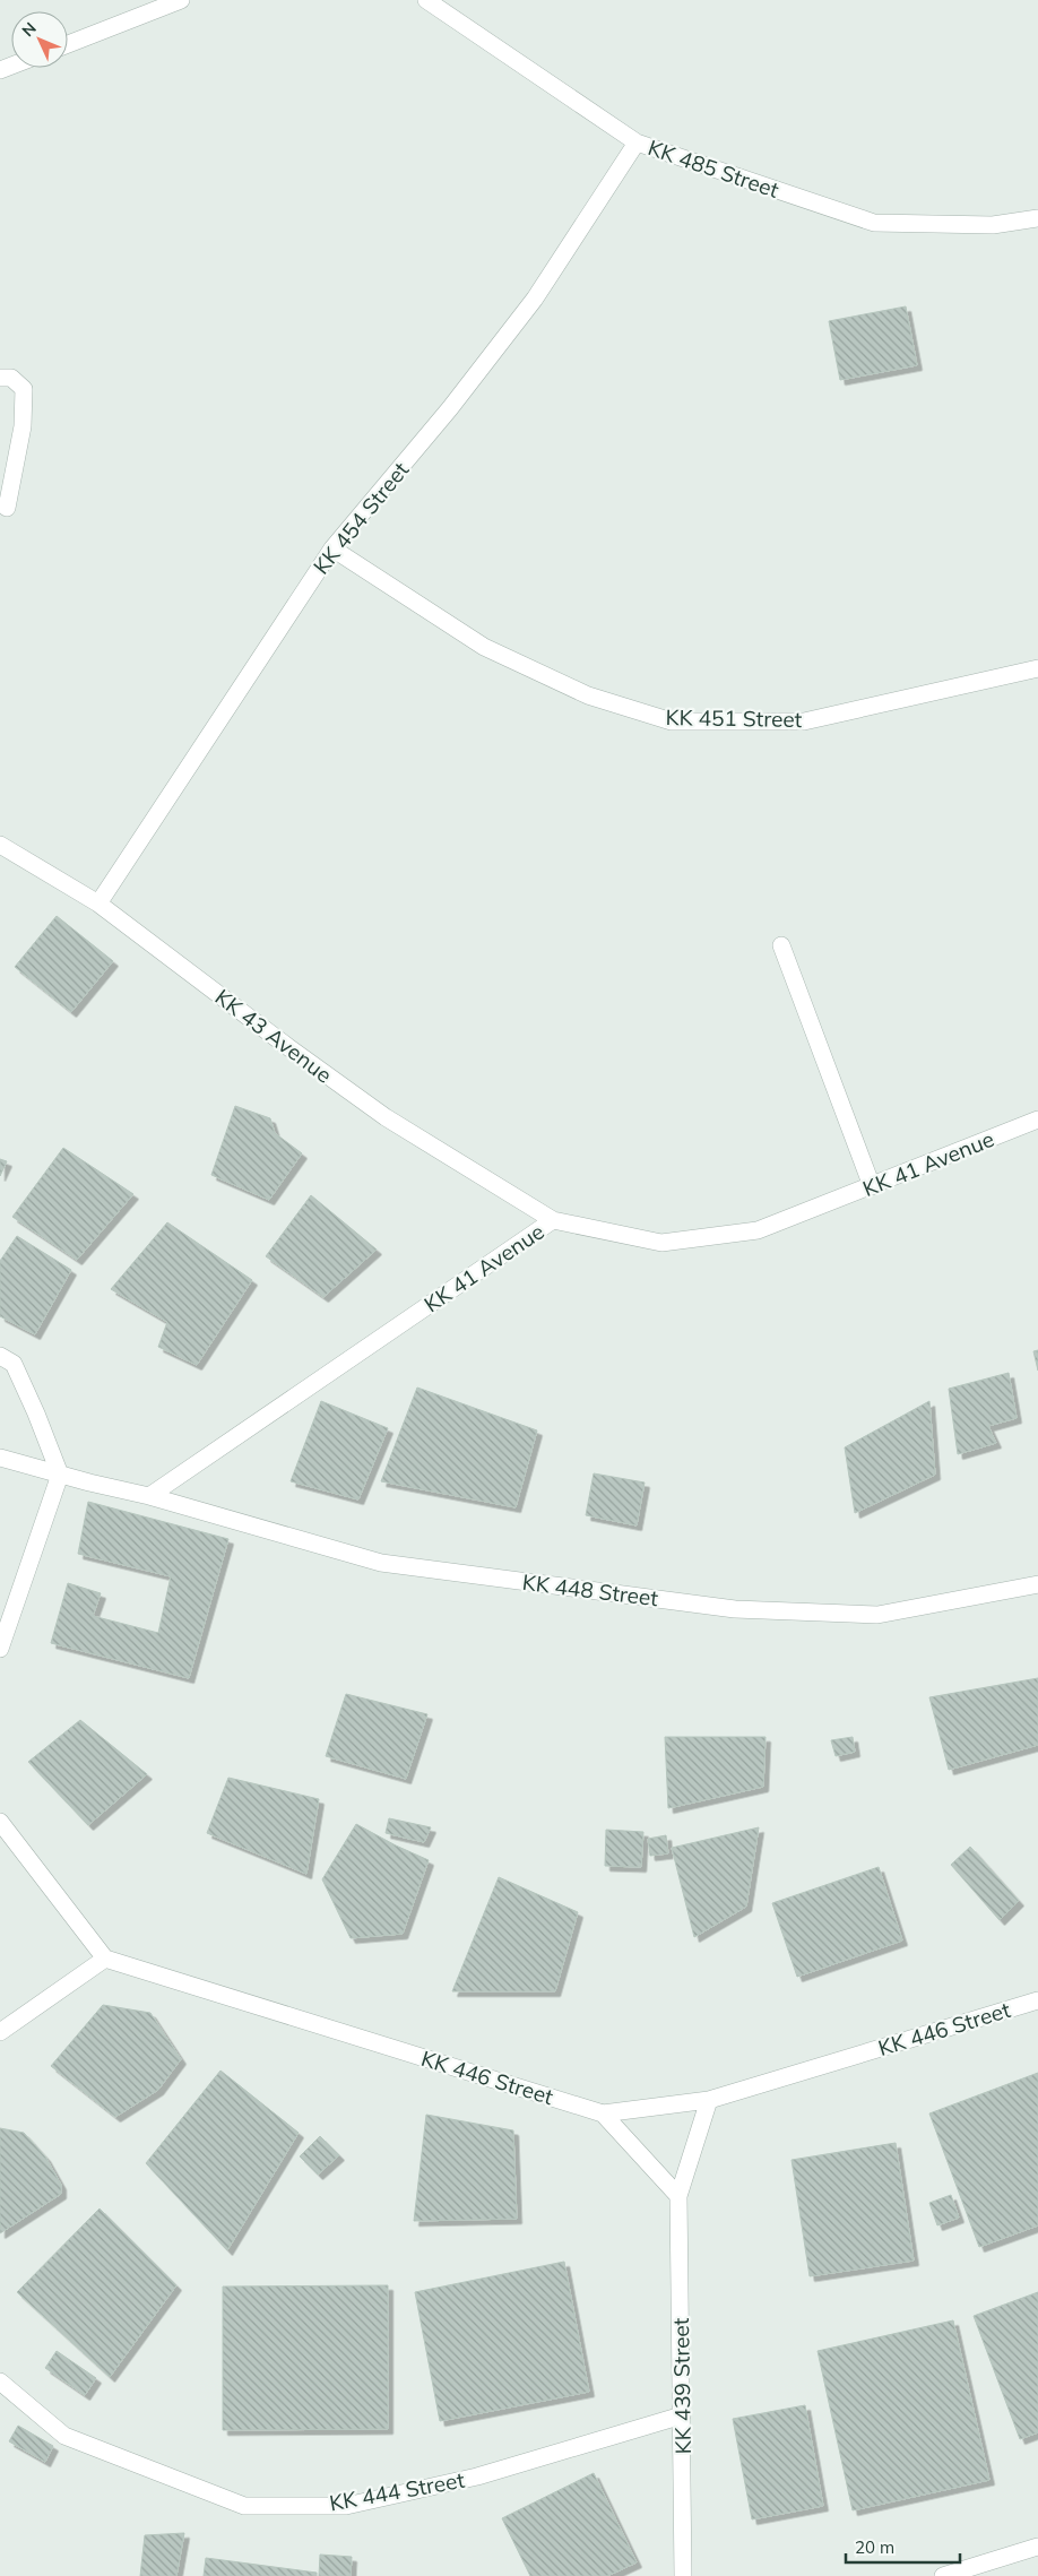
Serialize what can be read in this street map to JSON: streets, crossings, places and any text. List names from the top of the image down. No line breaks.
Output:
{"streets":{"street":["KK 485 Street","KK 454 Street","KK 451 Street","KK 43 Avenue","KK 41 Avenue","KK 448 Street","KK 446 Street","KK 439 Street","KK 444 Street"]},"crossings":[["KK 485 Street","KK 454 Street"],["KK 454 Street","KK 451 Street"],["KK 454 Street","KK 43 Avenue"],["KK 43 Avenue","KK 41 Avenue"],["KK 41 Avenue","KK 448 Street"],["KK 446 Street","KK 439 Street"],["KK 439 Street","KK 444 Street"]],"scale_bar":"20 m","north":"top left"}
